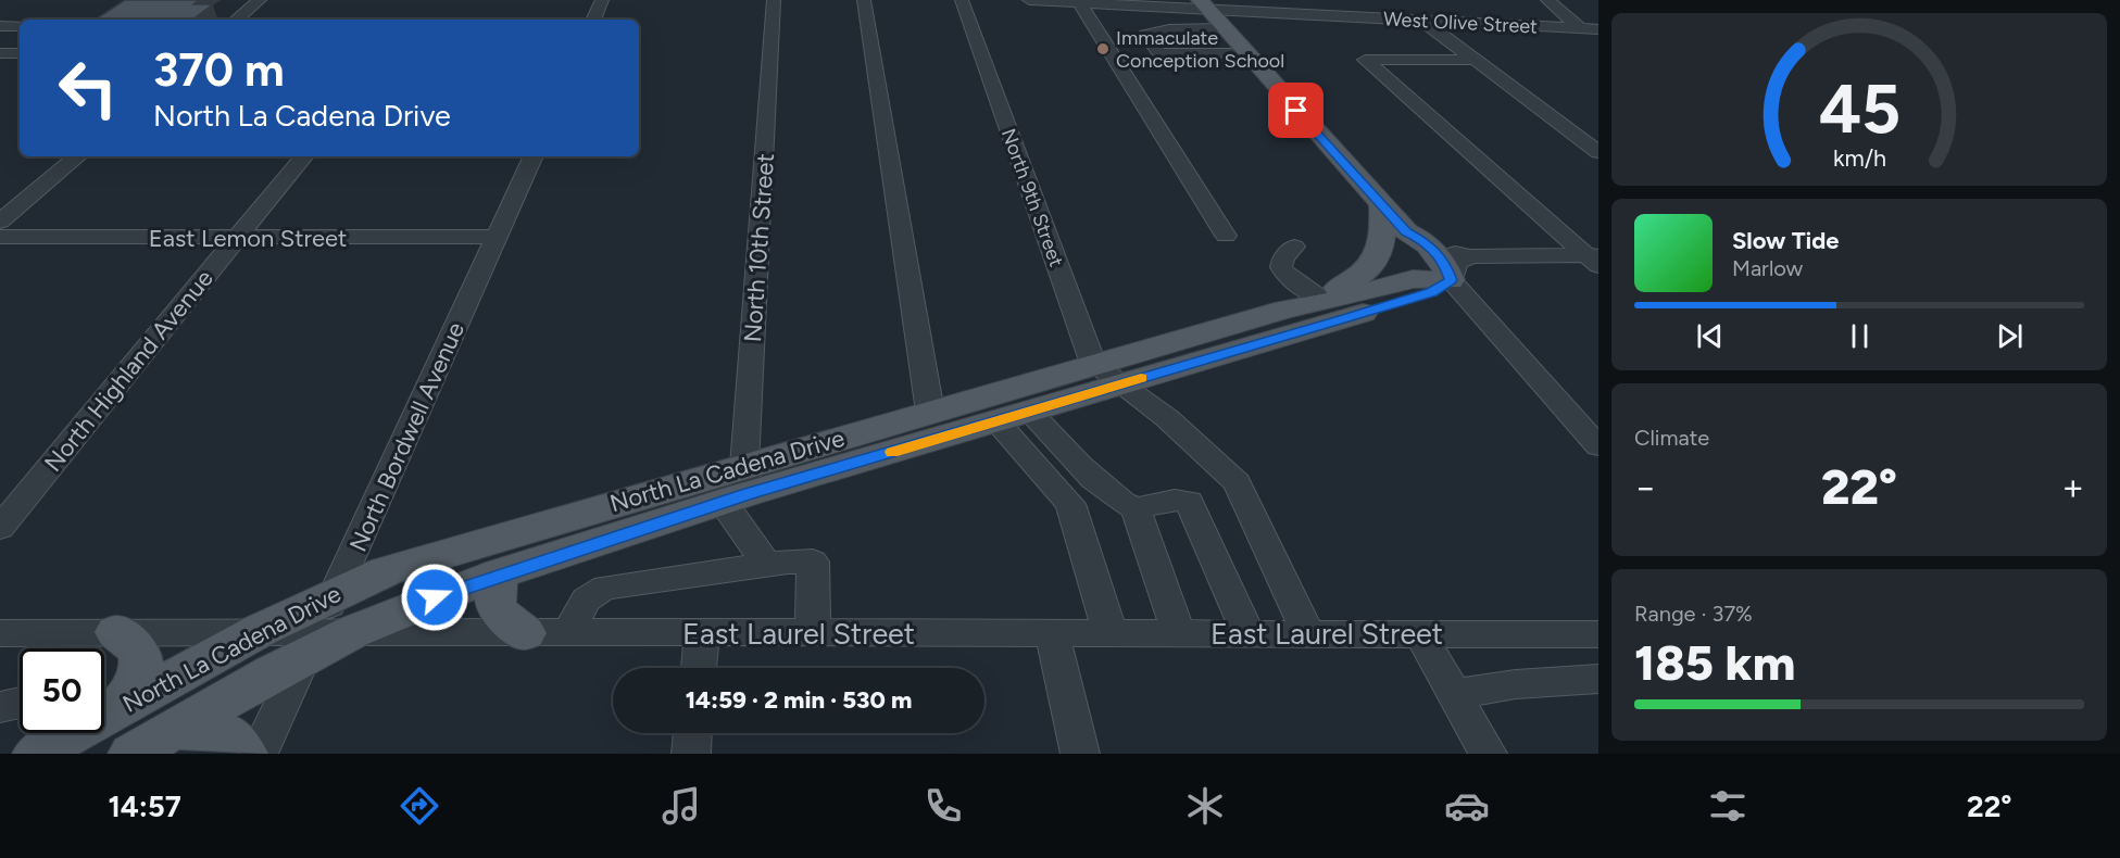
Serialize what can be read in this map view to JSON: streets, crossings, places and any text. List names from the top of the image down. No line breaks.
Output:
{"streets":{"main road":["North La Cadena Drive"],"street":["West Olive Street","North 9th Street","East Lemon Street","North 10th Street","North Highland Avenue","North Bordwell Avenue","East Laurel Street"]},"crossings":[["North 9th Street","North La Cadena Drive"],["East Lemon Street","North Highland Avenue"],["East Lemon Street","North Bordwell Avenue"],["North 10th Street","North La Cadena Drive"],["North Bordwell Avenue","North La Cadena Drive"],["North Bordwell Avenue","East Laurel Street"],["North La Cadena Drive","East Laurel Street"]],"places":["Immaculate Conception School"],"page":{"turn":["370 m","North La Cadena Drive"],"song":["Slow Tide","Marlow"],"tile":["Climate",["Range · 37%","185 km"]],"heat":["−","22°","+"],"limit":"50","trip":"14:59 · 2 min · 530 m","tabs":["14:57","22°"],"gauge":["45","km/h"]}}
